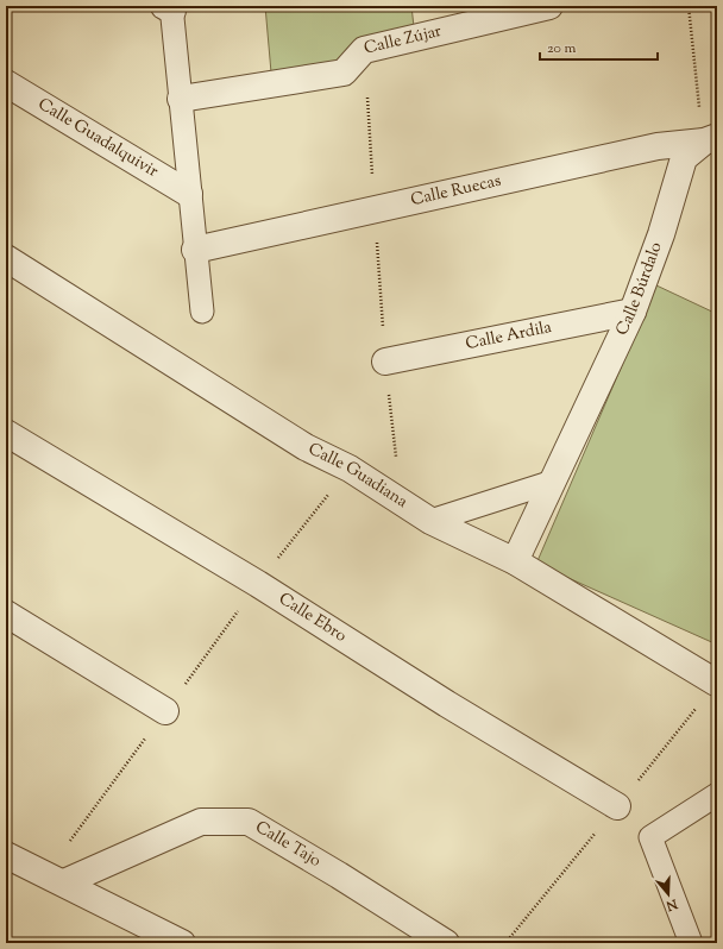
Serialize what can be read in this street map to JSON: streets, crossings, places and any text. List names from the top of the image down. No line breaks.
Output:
{"streets":{"street":["Calle Zújar","Calle Guadalquivir","Calle Ruecas","Calle Búrdalo","Calle Ardila","Calle Guadiana","Calle Ebro","Calle Tajo"]},"crossings":[["Calle Ruecas","Calle Búrdalo"],["Calle Búrdalo","Calle Ardila"],["Calle Búrdalo","Calle Guadiana"]],"scale_bar":"20 m","north":"bottom"}
